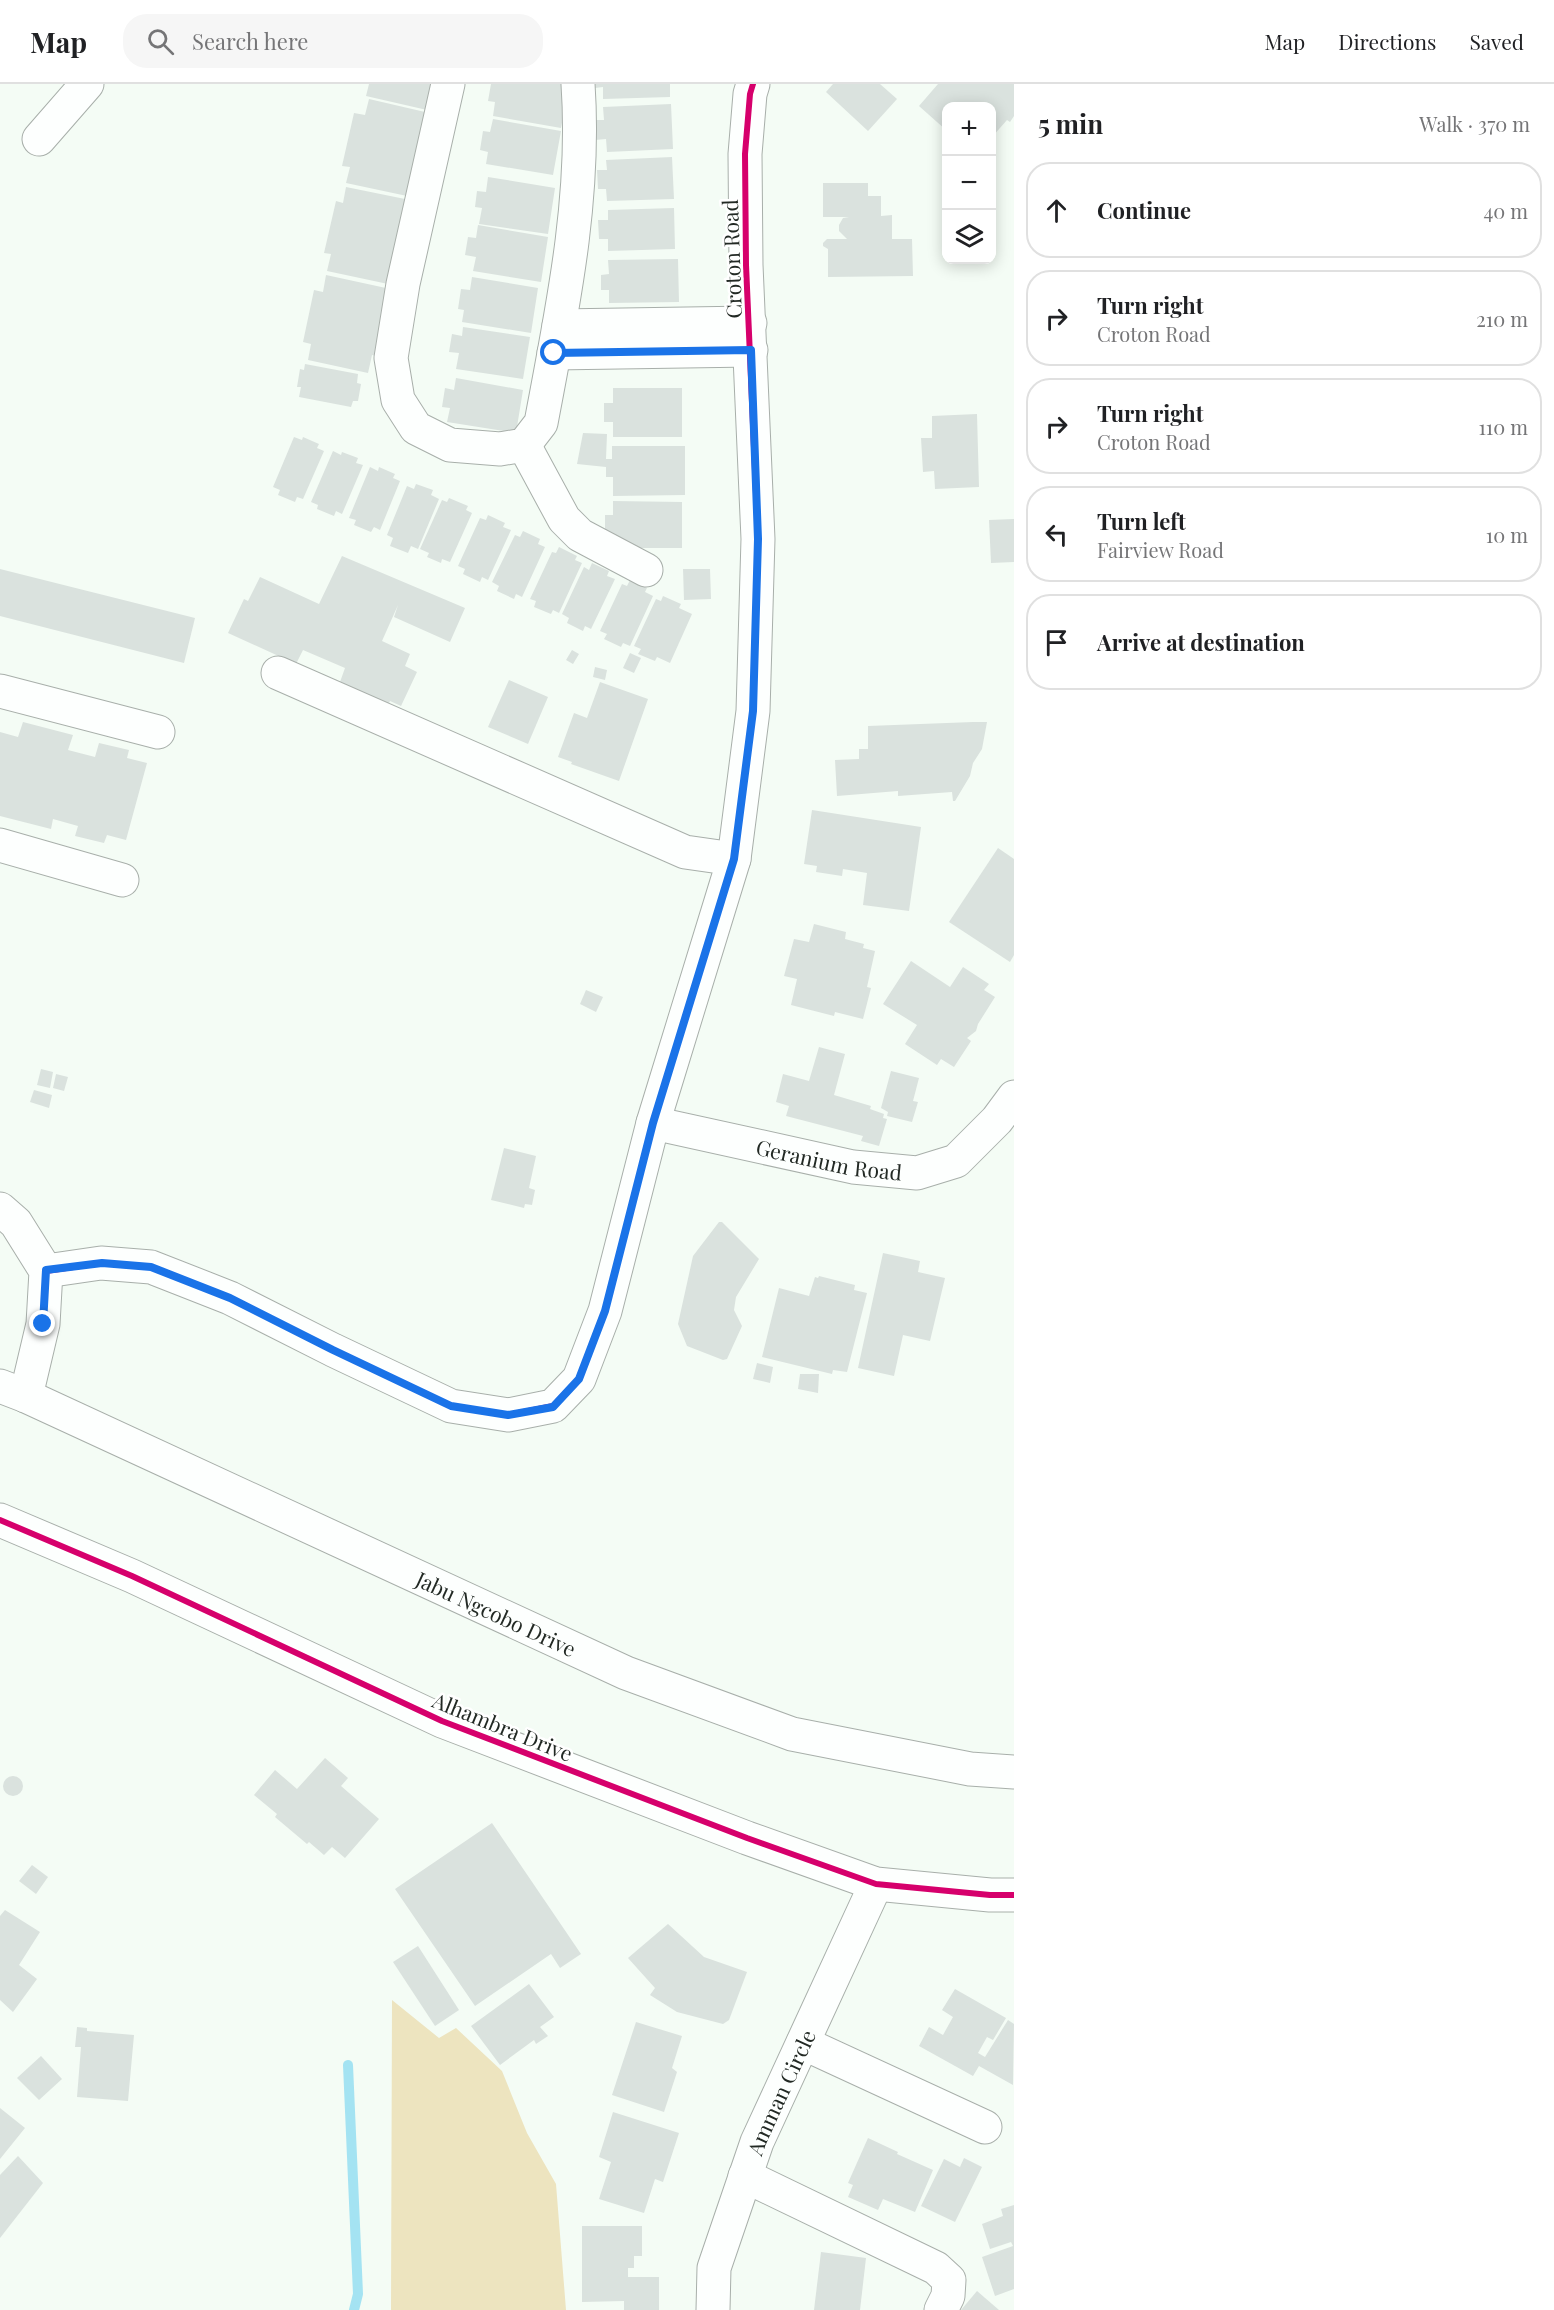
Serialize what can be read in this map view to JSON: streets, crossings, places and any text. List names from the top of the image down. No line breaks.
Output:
{"streets":{"street":["Croton Road","Geranium Road","Jabu Ngcobo Drive","Alhambra Drive","Amman Circle"]},"crossings":[["Croton Road","Geranium Road"],["Alhambra Drive","Amman Circle"]],"page":{"header":"Map","search":"Search here","nav":["Map","Directions","Saved"],"heading":["5 min","Walk · 370 m"],"map_buttons":["+","−"],"list":[["Continue","40 m"],["Turn right","Croton Road","210 m"],["Turn right","Croton Road","110 m"],["Turn left","Fairview Road","10 m"],"Arrive at destination"]}}
